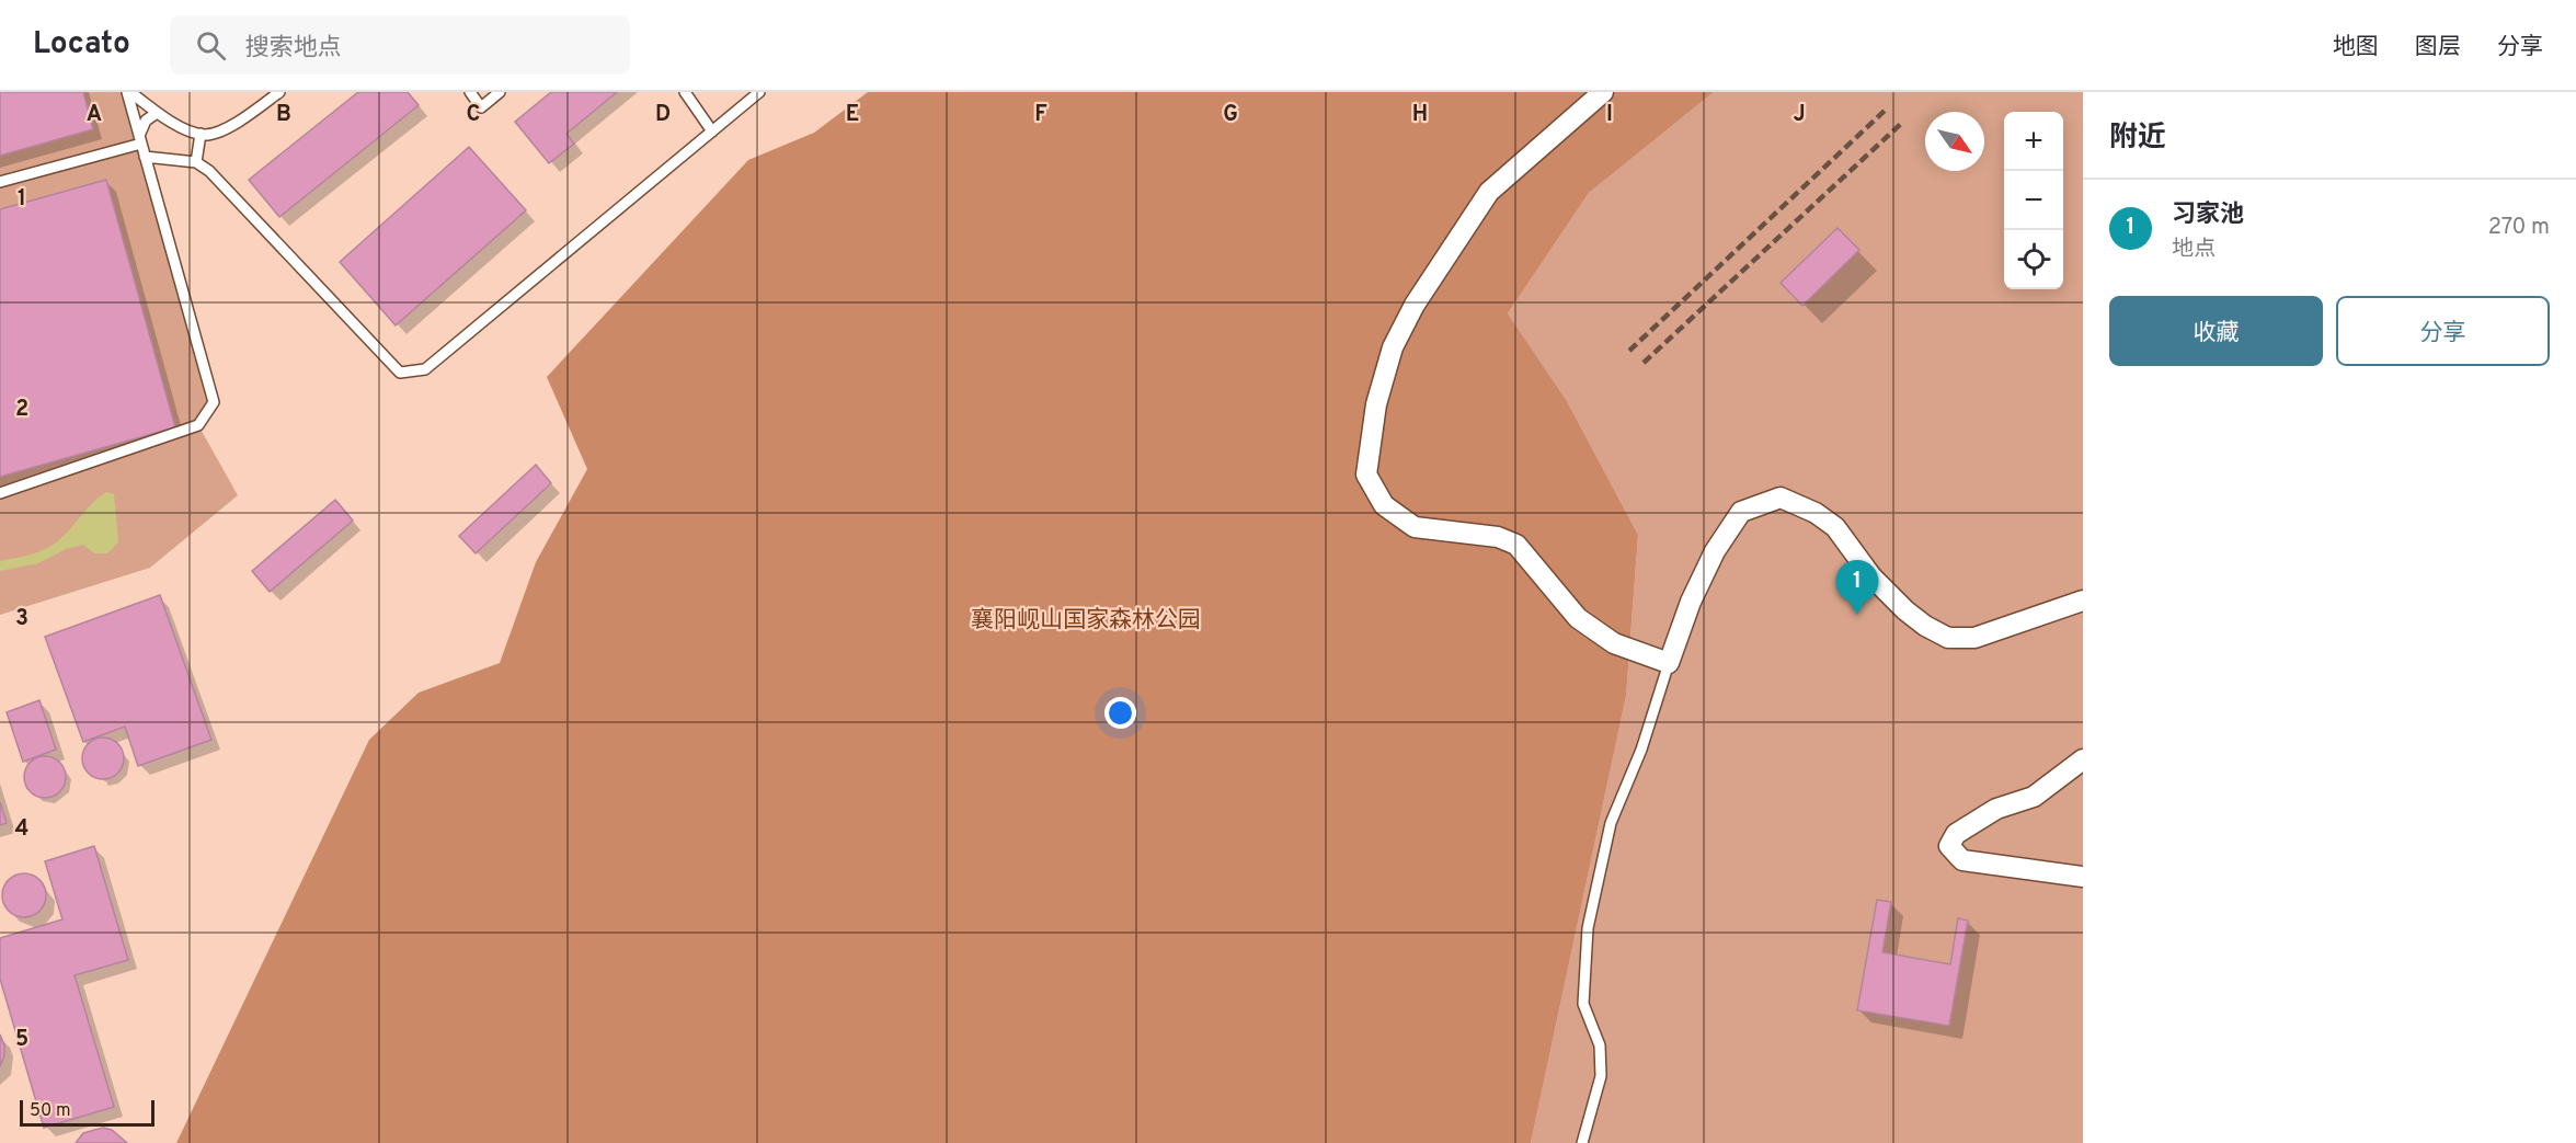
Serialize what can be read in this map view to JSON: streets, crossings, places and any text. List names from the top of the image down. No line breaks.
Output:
{"parks":["襄阳岘山国家森林公园"],"scale_bar":"50 m","north":"bottom right","page":{"header":"Locato","search":"搜索地点","nav":["地图","图层","分享"],"heading":"附近","map_buttons":["+","−"],"list":[{"mark":"1","name":"习家池","note":"地点","value":"270 m"}],"buttons":["收藏","分享"],"pins":"1","scale":"50 m"},"grid":{"columns":["A","B","C","D","E","F","G","H","I","J"],"rows":["1","2","3","4","5"]}}
